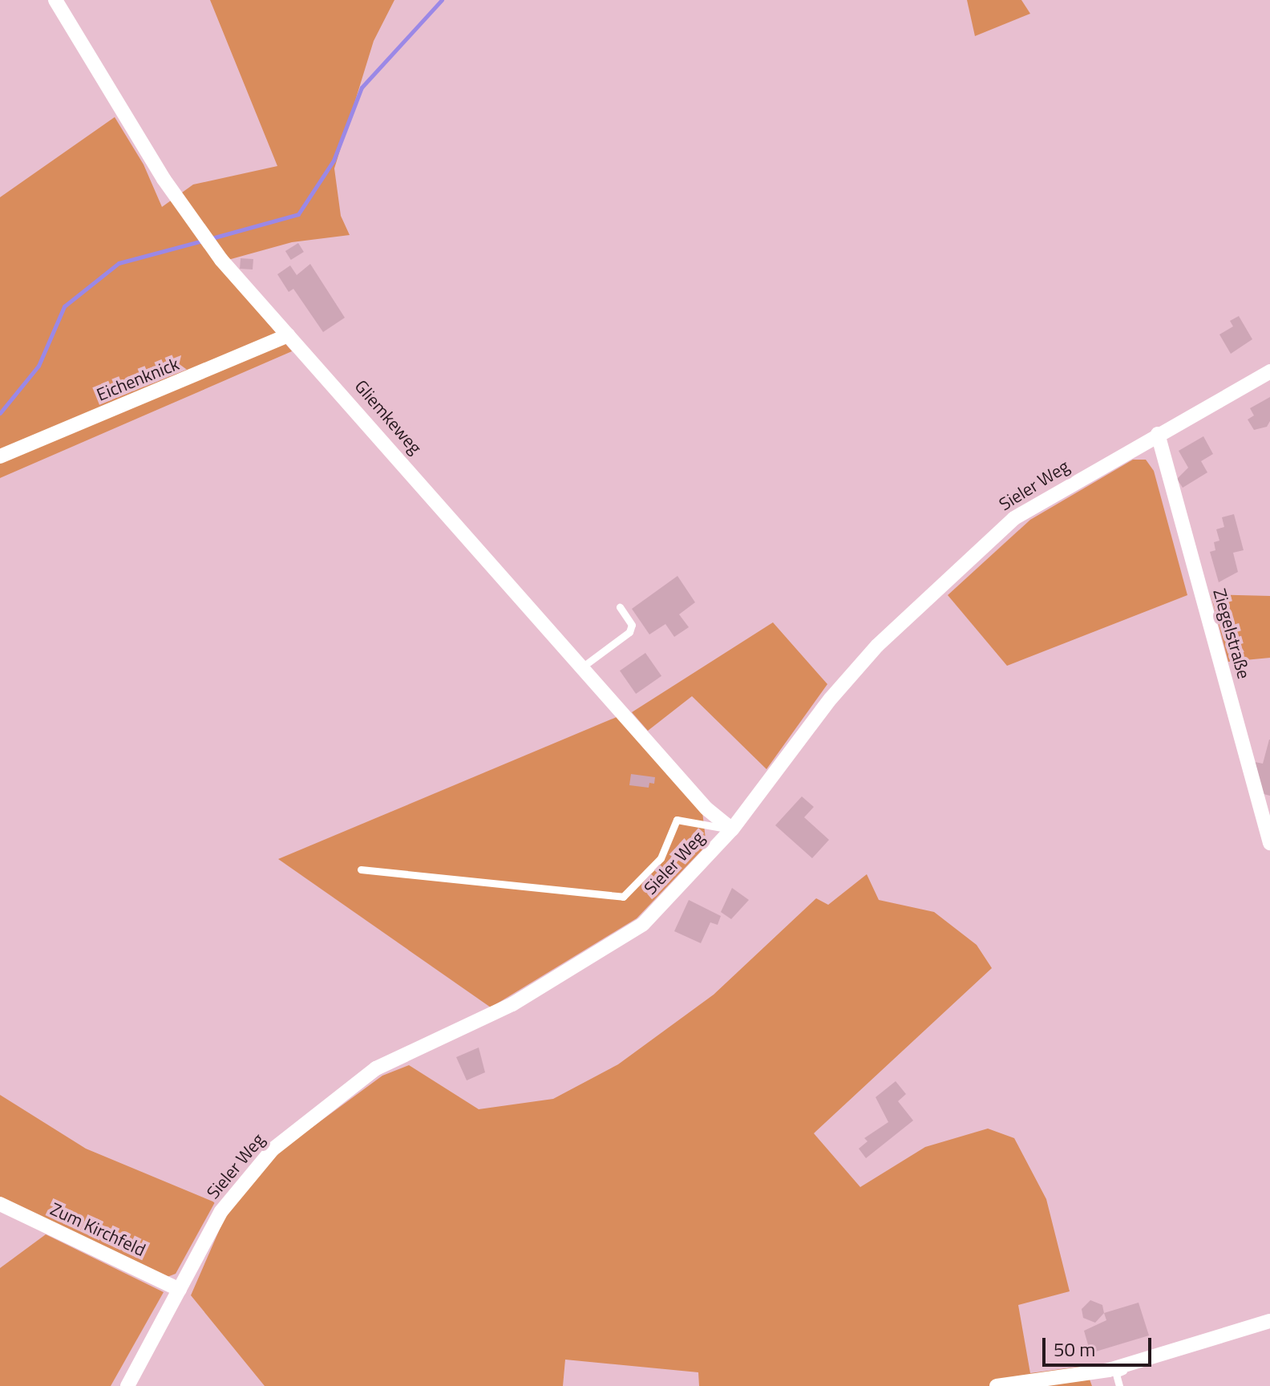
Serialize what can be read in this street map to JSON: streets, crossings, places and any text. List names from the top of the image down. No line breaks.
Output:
{"streets":{"street":["Eichenknick","Gliemkeweg","Sieler Weg","Ziegelstraße","Zum Kirchfeld"]},"crossings":[["Eichenknick","Gliemkeweg"],["Gliemkeweg","Sieler Weg"],["Sieler Weg","Ziegelstraße"],["Sieler Weg","Zum Kirchfeld"]],"scale_bar":"50 m"}
